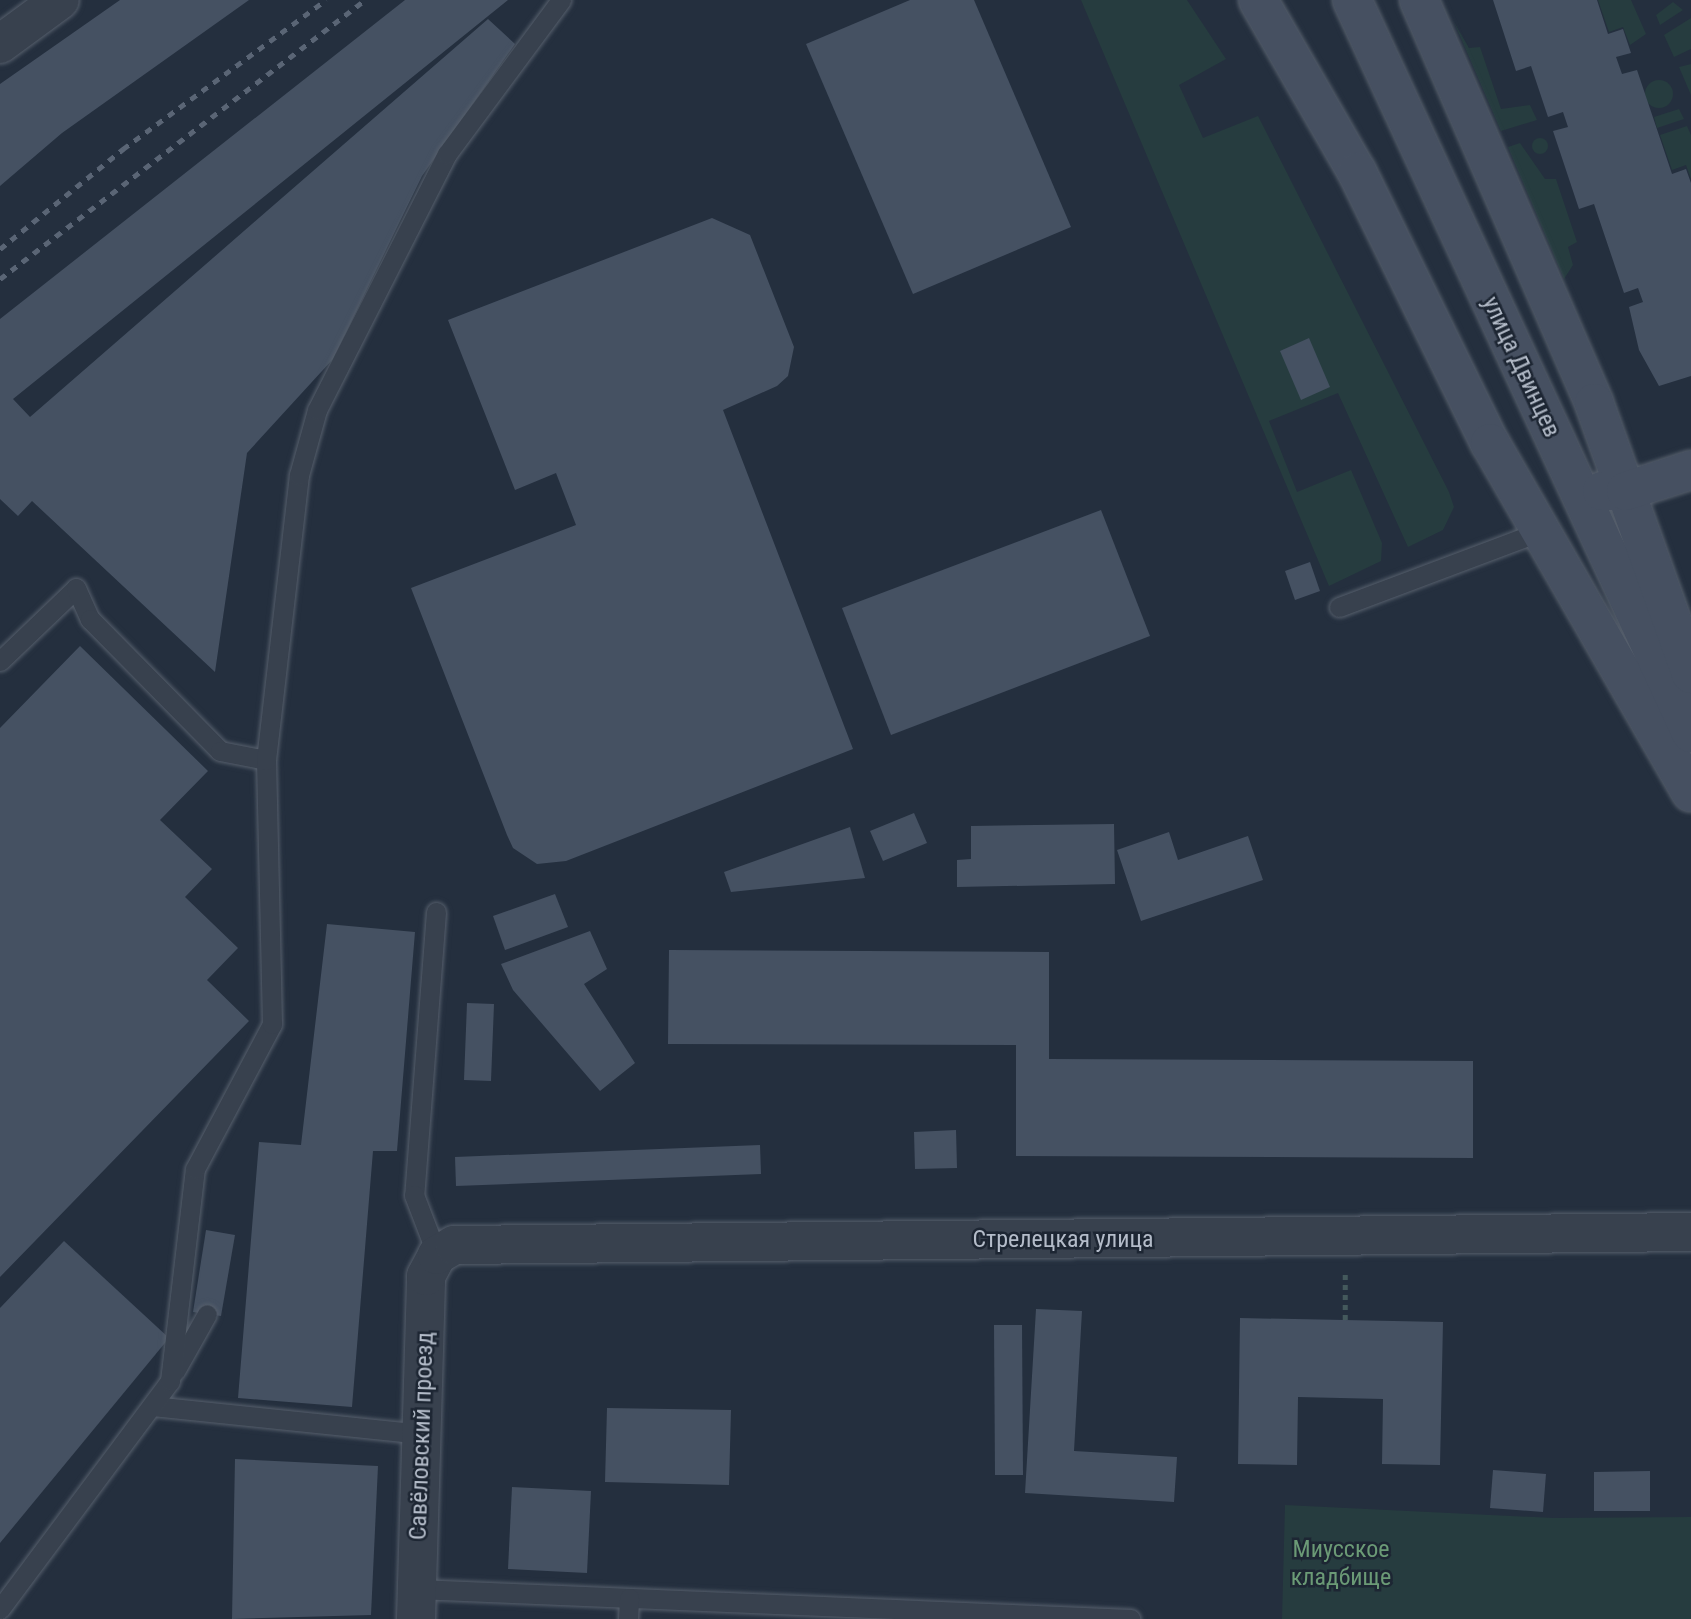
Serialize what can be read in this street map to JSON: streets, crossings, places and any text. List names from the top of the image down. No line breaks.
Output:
{"streets":{"street":["улица Двинцев","Стрелецкая улица","Савёловский проезд"]},"crossings":[["Стрелецкая улица","Савёловский проезд"]],"parks":["Миусское кладбище"]}
